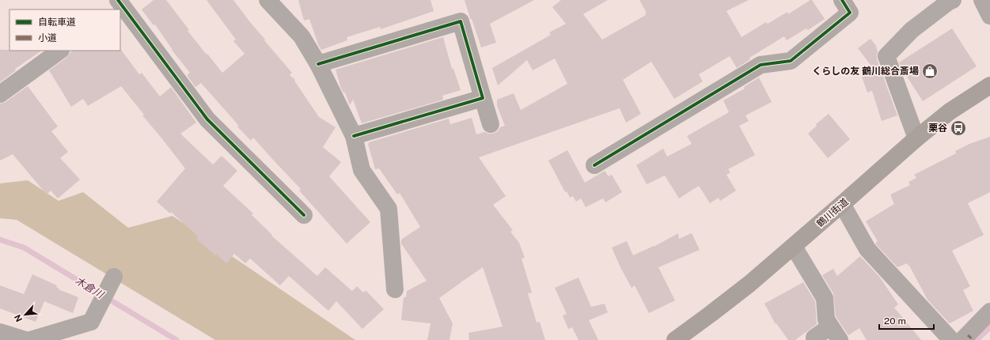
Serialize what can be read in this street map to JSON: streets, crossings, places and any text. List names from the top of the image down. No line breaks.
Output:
{"streets":{"main road":["鶴川街道"]},"water":["木倉川"],"places":{"shop":["くらしの友 鶴川総合斎場"],"bus stop":["栗谷"]},"legend":["自転車道","小道"],"scale_bar":"20 m","north":"bottom left"}
